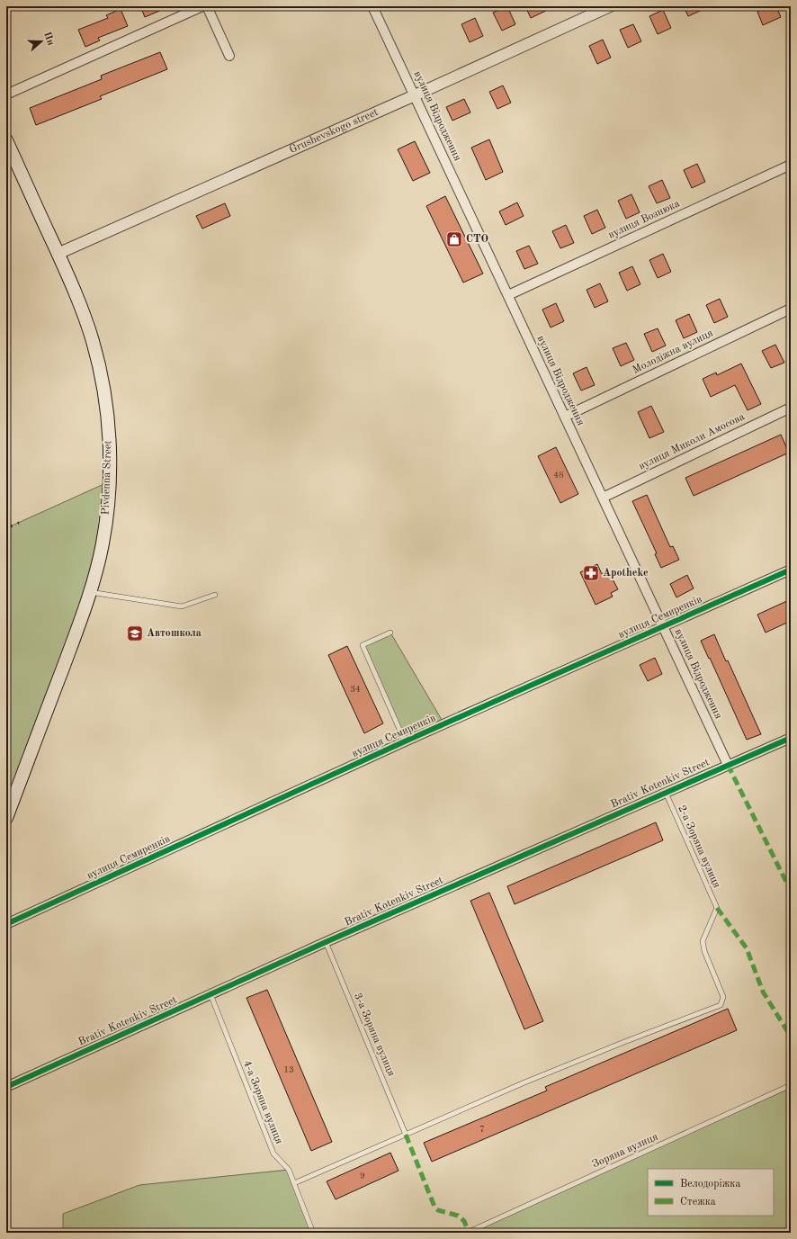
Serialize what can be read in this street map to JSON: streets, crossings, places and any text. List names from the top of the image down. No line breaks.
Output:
{"streets":{"main road":["Pivdenna Street"],"street":["вулиця Відродження","Grushevskogo street","вулиця Вознюка","Молодіжна вулиця","вулиця Миколи Амосова","вулиця Семиренків","Brativ Kotenkiv Street"],"lane":["2-а Зоряна вулиця","3-а Зоряна вулиця","4-а Зоряна вулиця","Зоряна вулиця"]},"crossings":[["вулиця Відродження","Grushevskogo street"],["вулиця Відродження","вулиця Вознюка"],["вулиця Відродження","Молодіжна вулиця"],["вулиця Відродження","вулиця Миколи Амосова"],["вулиця Відродження","вулиця Семиренків"],["вулиця Відродження","Brativ Kotenkiv Street"],["Grushevskogo street","Pivdenna Street"],["Brativ Kotenkiv Street","2-а Зоряна вулиця"],["Brativ Kotenkiv Street","3-а Зоряна вулиця"],["Brativ Kotenkiv Street","4-а Зоряна вулиця"],["2-а Зоряна вулиця","3-а Зоряна вулиця"]],"places":{"shop":["СТО"],"pharmacy":["Apotheke"],"school or university":["Автошкола"]},"house_numbers":["48","34","13","7","9"],"legend":["Велодоріжка","Стежка"],"north":"right"}
